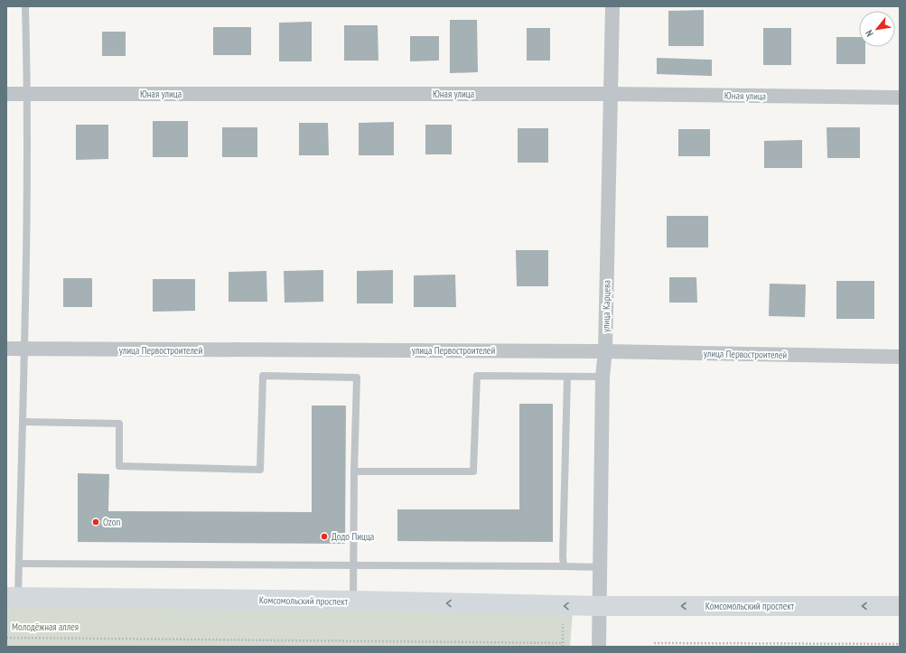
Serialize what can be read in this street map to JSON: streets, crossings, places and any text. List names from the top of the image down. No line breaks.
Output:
{"streets":{"main road":["Комсомольский проспект"],"street":["Юная улица","улица Карцева","улица Первостроителей"]},"crossings":[["Юная улица","улица Карцева"],["улица Карцева","улица Первостроителей"],["улица Карцева","Комсомольский проспект"]],"one_way":["Комсомольский проспект"],"parks":["Молодёжная аллея"],"places":["Ozon","Додо Пицца"],"north":"bottom left"}
